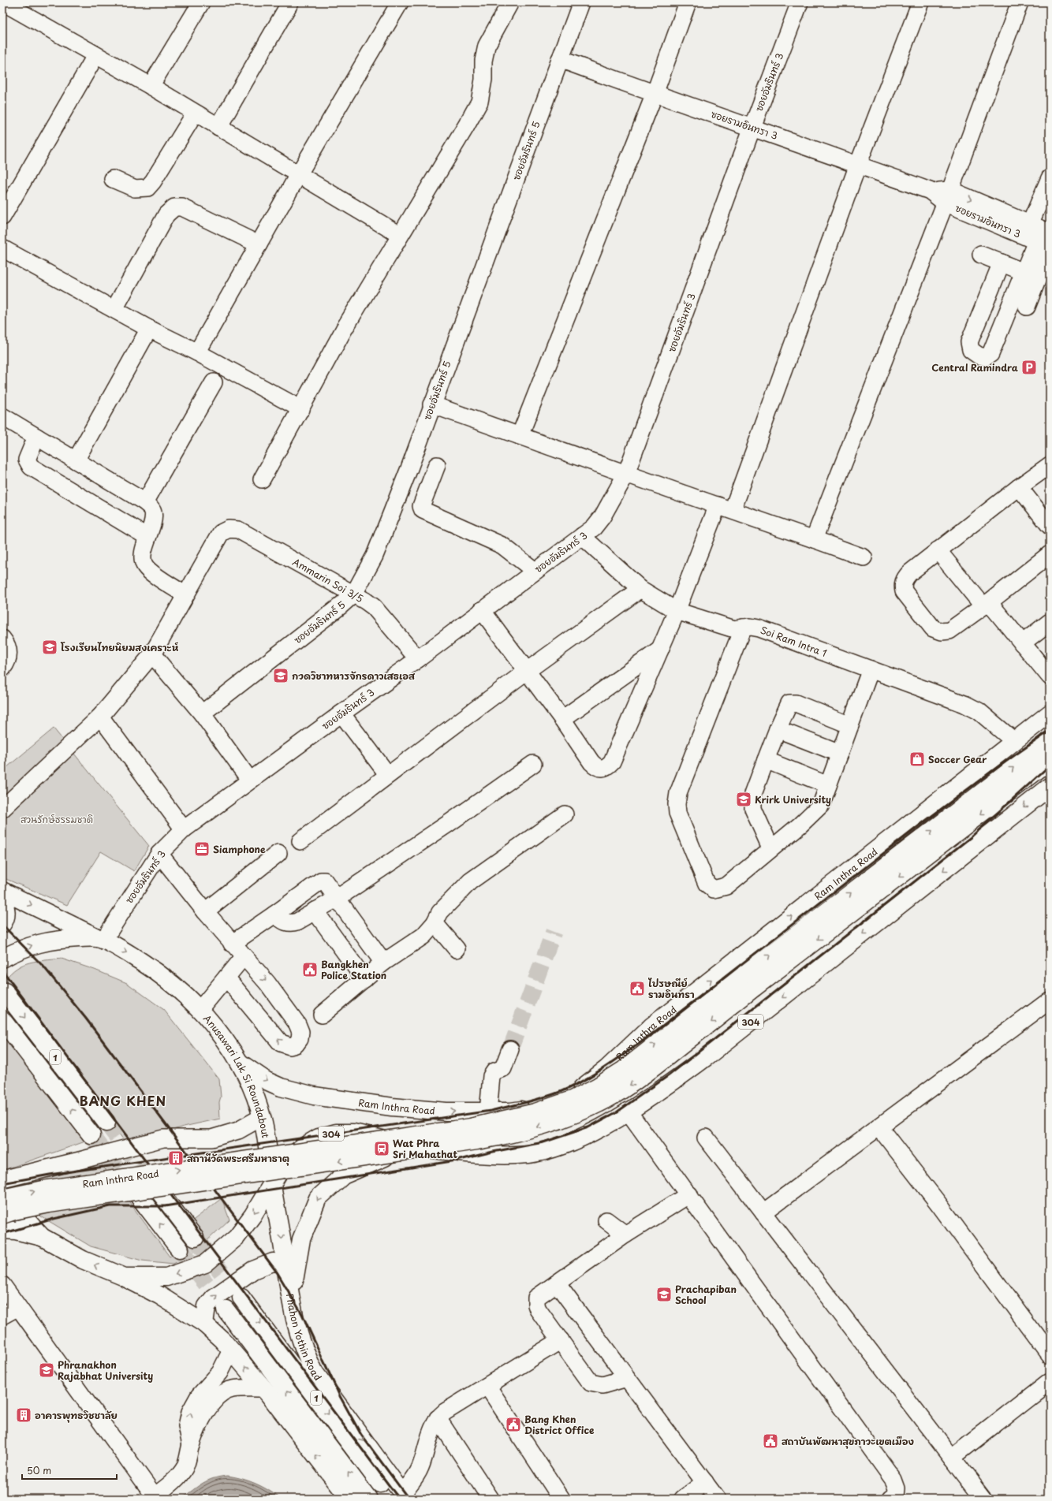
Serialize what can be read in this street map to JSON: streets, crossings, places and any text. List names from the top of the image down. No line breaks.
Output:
{"streets":{"main road":["Ram Inthra Road","304","1","Anusawari Lak Si Roundabout","Phahon Yothin Road"],"street":["ซอยอัมรินทร์ 3","ซอยรามอินทรา 3","ซอยอัมรินทร์ 5","Ammarin Soi 3/5","Soi Ram Intra 1"]},"crossings":[["ซอยอัมรินทร์ 3","ซอยรามอินทรา 3"],["ซอยอัมรินทร์ 3","Ammarin Soi 3/5"],["ซอยอัมรินทร์ 3","Soi Ram Intra 1"],["ซอยอัมรินทร์ 3","Anusawari Lak Si Roundabout"],["ซอยรามอินทรา 3","ซอยอัมรินทร์ 5"],["ซอยอัมรินทร์ 5","Ammarin Soi 3/5"],["Soi Ram Intra 1","Ram Inthra Road"],["Ram Inthra Road","Anusawari Lak Si Roundabout"],["304","Anusawari Lak Si Roundabout"],["304","Phahon Yothin Road"],["Anusawari Lak Si Roundabout","Phahon Yothin Road"]],"districts":["BANG KHEN"],"parks":["สวนรักษ์ธรรมชาติ"],"places":{"parking":["Central Ramindra"],"school or university":["โรงเรียนไทยนิยมสงเคราะห์","กวดวิชาทหารจักรดาวเสธเอส","Krirk University","Prachapiban School","Phranakhon Rajabhat University"],"shop":["Soccer Gear"],"office":["Siamphone"],"public building":["Bangkhen Police Station","ไปรษณีย์ รามอินทรา","Bang Khen District Office","สถาบันพัฒนาสุขภาวะเขตเมือง"],"station":["Wat Phra Sri Mahathat"],"building":["สถานีวัดพระศรีมหาธาตุ","อาคารพุทธวิชชาลัย"]},"scale_bar":"50 m"}
